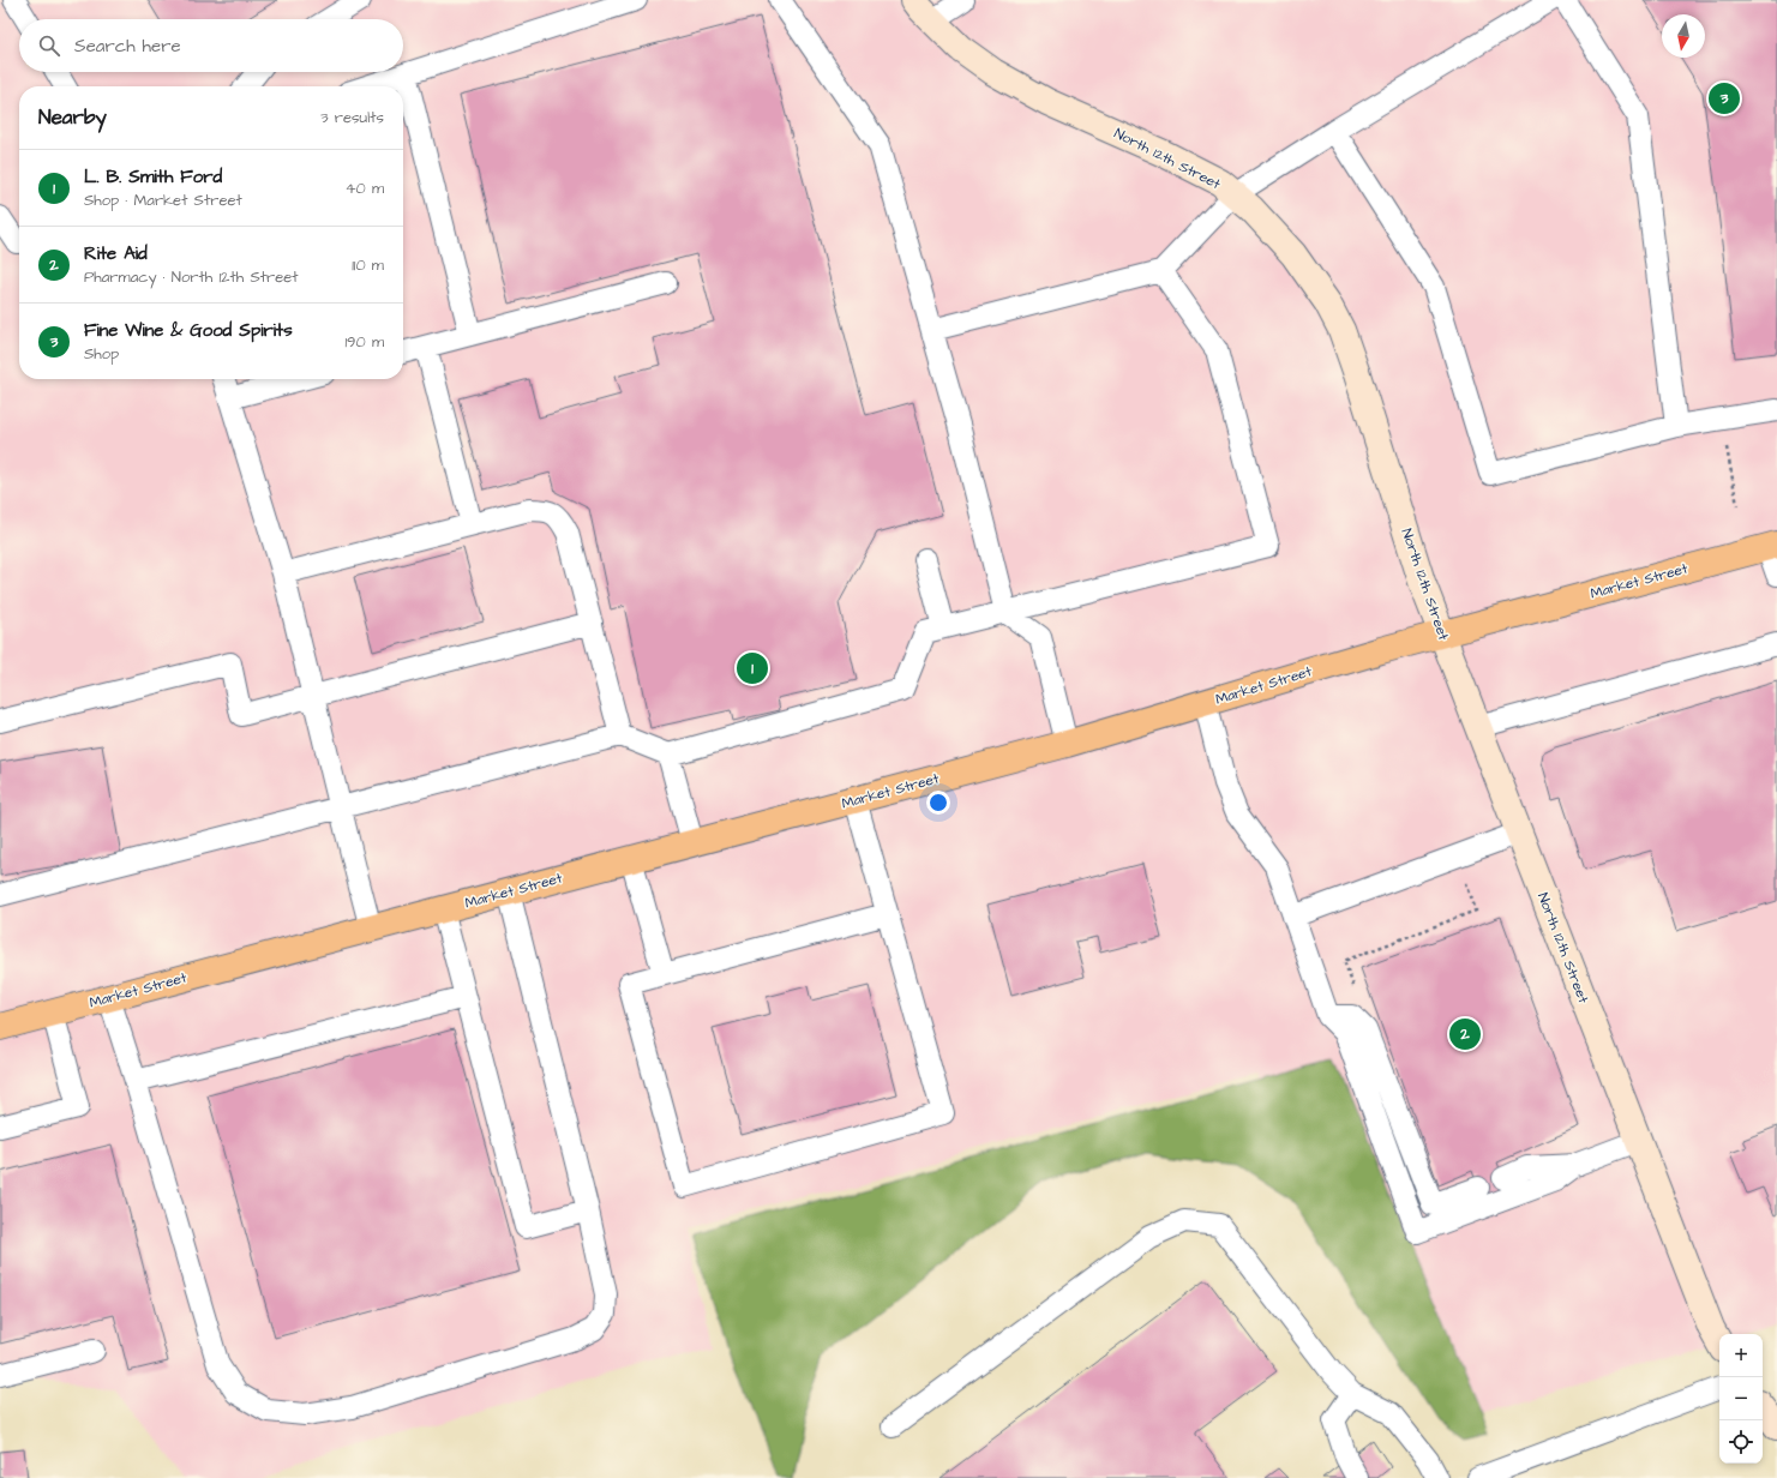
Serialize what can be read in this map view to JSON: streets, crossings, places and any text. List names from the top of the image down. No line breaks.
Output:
{"streets":{"main road":["North 12th Street","Market Street"]},"crossings":[["North 12th Street","Market Street"]],"north":"bottom","page":{"search":"Search here","pins":["3","1","2"],"heading":["Nearby","3 results"],"list":[{"mark":"1","name":"L. B. Smith Ford","note":"Shop · Market Street","value":"40 m"},{"mark":"2","name":"Rite Aid","note":"Pharmacy · North 12th Street","value":"110 m"},{"mark":"3","name":"Fine Wine & Good Spirits","note":"Shop","value":"190 m"}],"map_buttons":["+","−"]}}
